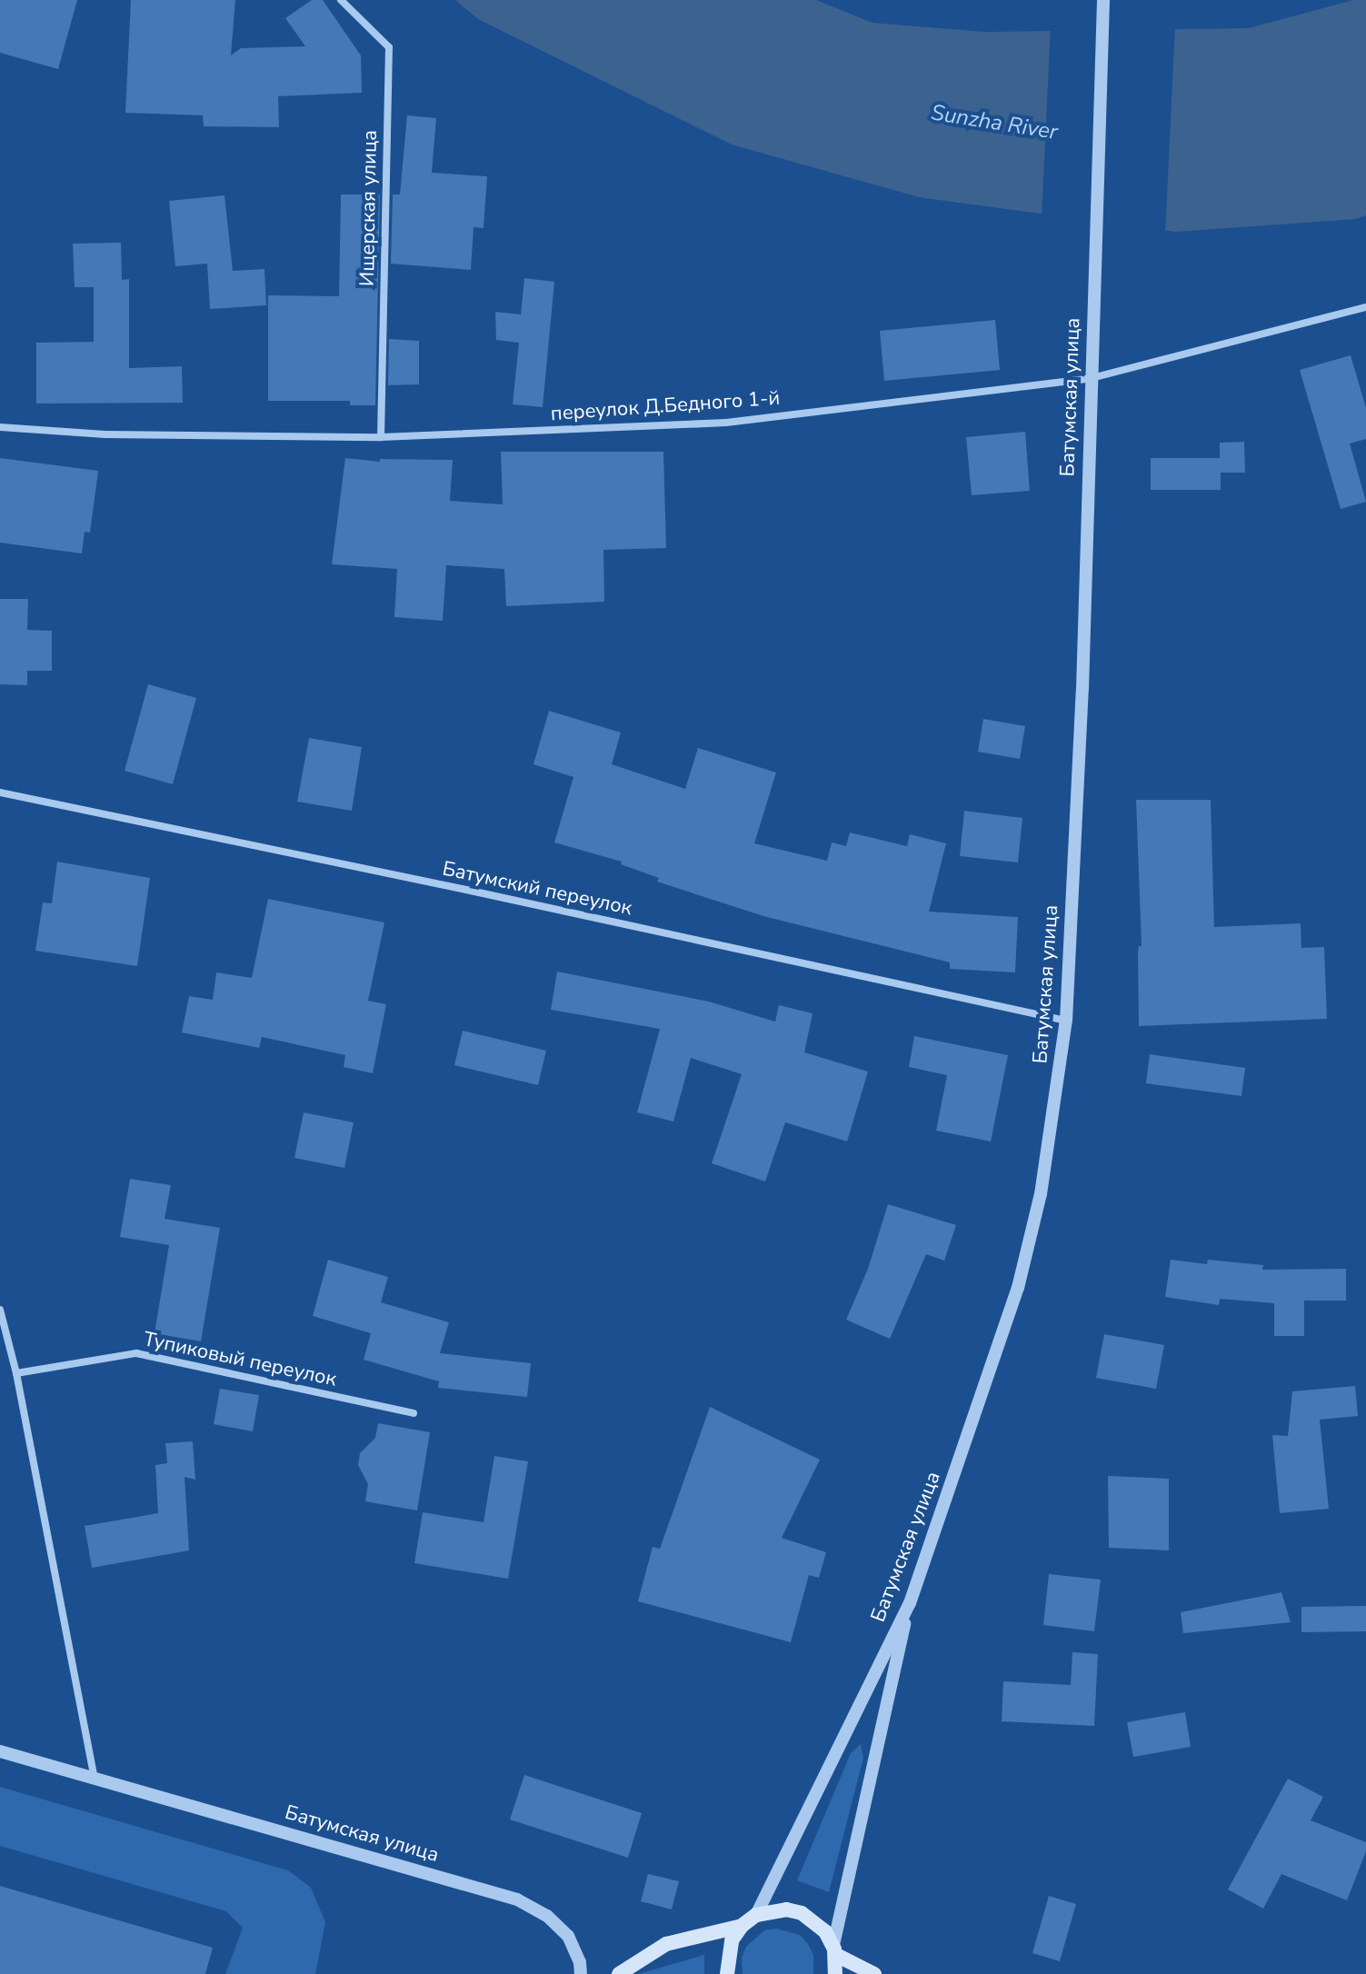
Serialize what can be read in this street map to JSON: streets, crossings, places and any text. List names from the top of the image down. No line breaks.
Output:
{"streets":{"street":["Ищерская улица","Батумская улица","переулок Д.Бедного 1-й","Батумский переулок","Тупиковый переулок"]},"crossings":[["Ищерская улица","переулок Д.Бедного 1-й"],["Батумская улица","переулок Д.Бедного 1-й"],["Батумская улица","Батумский переулок"]],"water":["Sunzha River"]}
